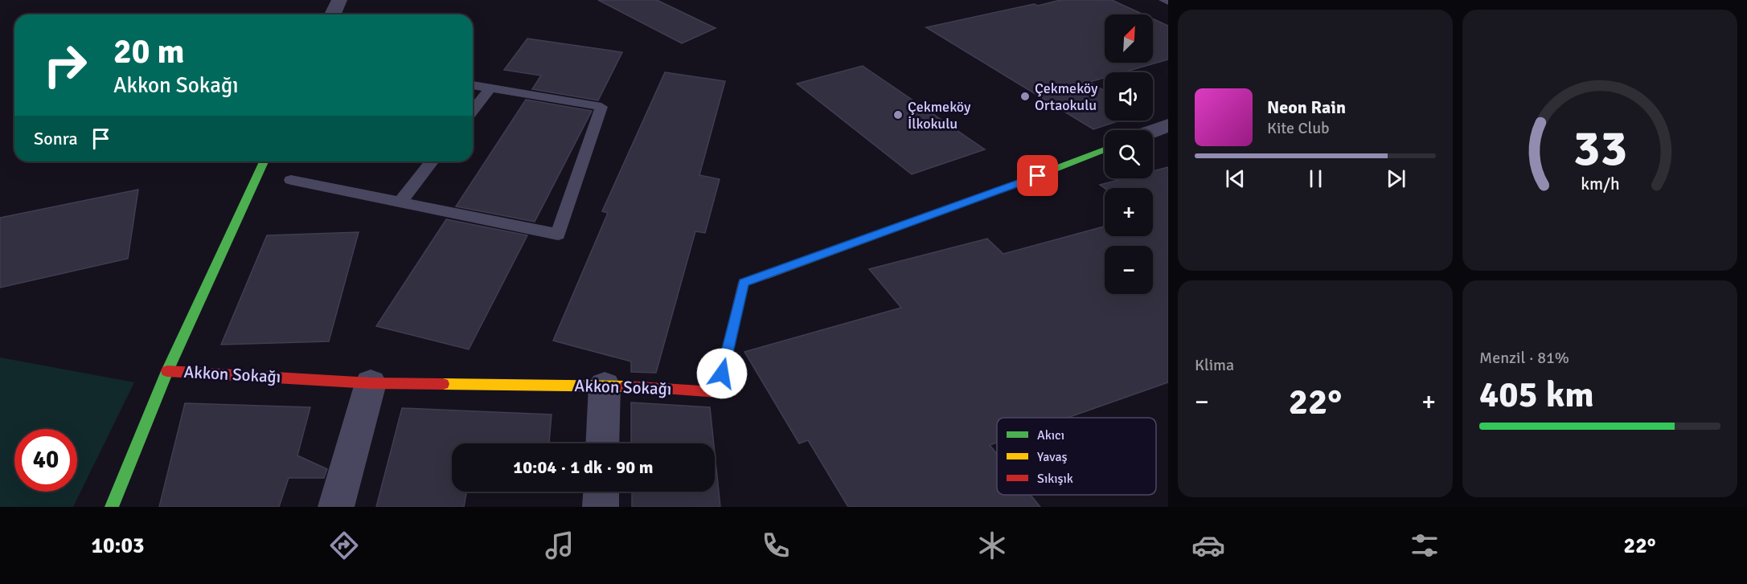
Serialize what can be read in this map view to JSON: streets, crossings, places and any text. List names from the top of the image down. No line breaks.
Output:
{"streets":{"street":["Akkon Sokağı"]},"places":["Çekmeköy Ortaokulu","Çekmeköy İlkokulu"],"legend":["Akıcı","Yavaş","Sıkışık"],"north":"top right","page":{"map_buttons":["+","−"],"turn":["20 m","Akkon Sokağı"],"song":["Neon Rain","Kite Club"],"then":"Sonra","tile":["Klima",["Menzil · 81%","405 km"]],"heat":["−","22°","+"],"limit":"40","trip":"10:04 · 1 dk · 90 m","tabs":["10:03","22°"],"gauge":["33","km/h"]}}
